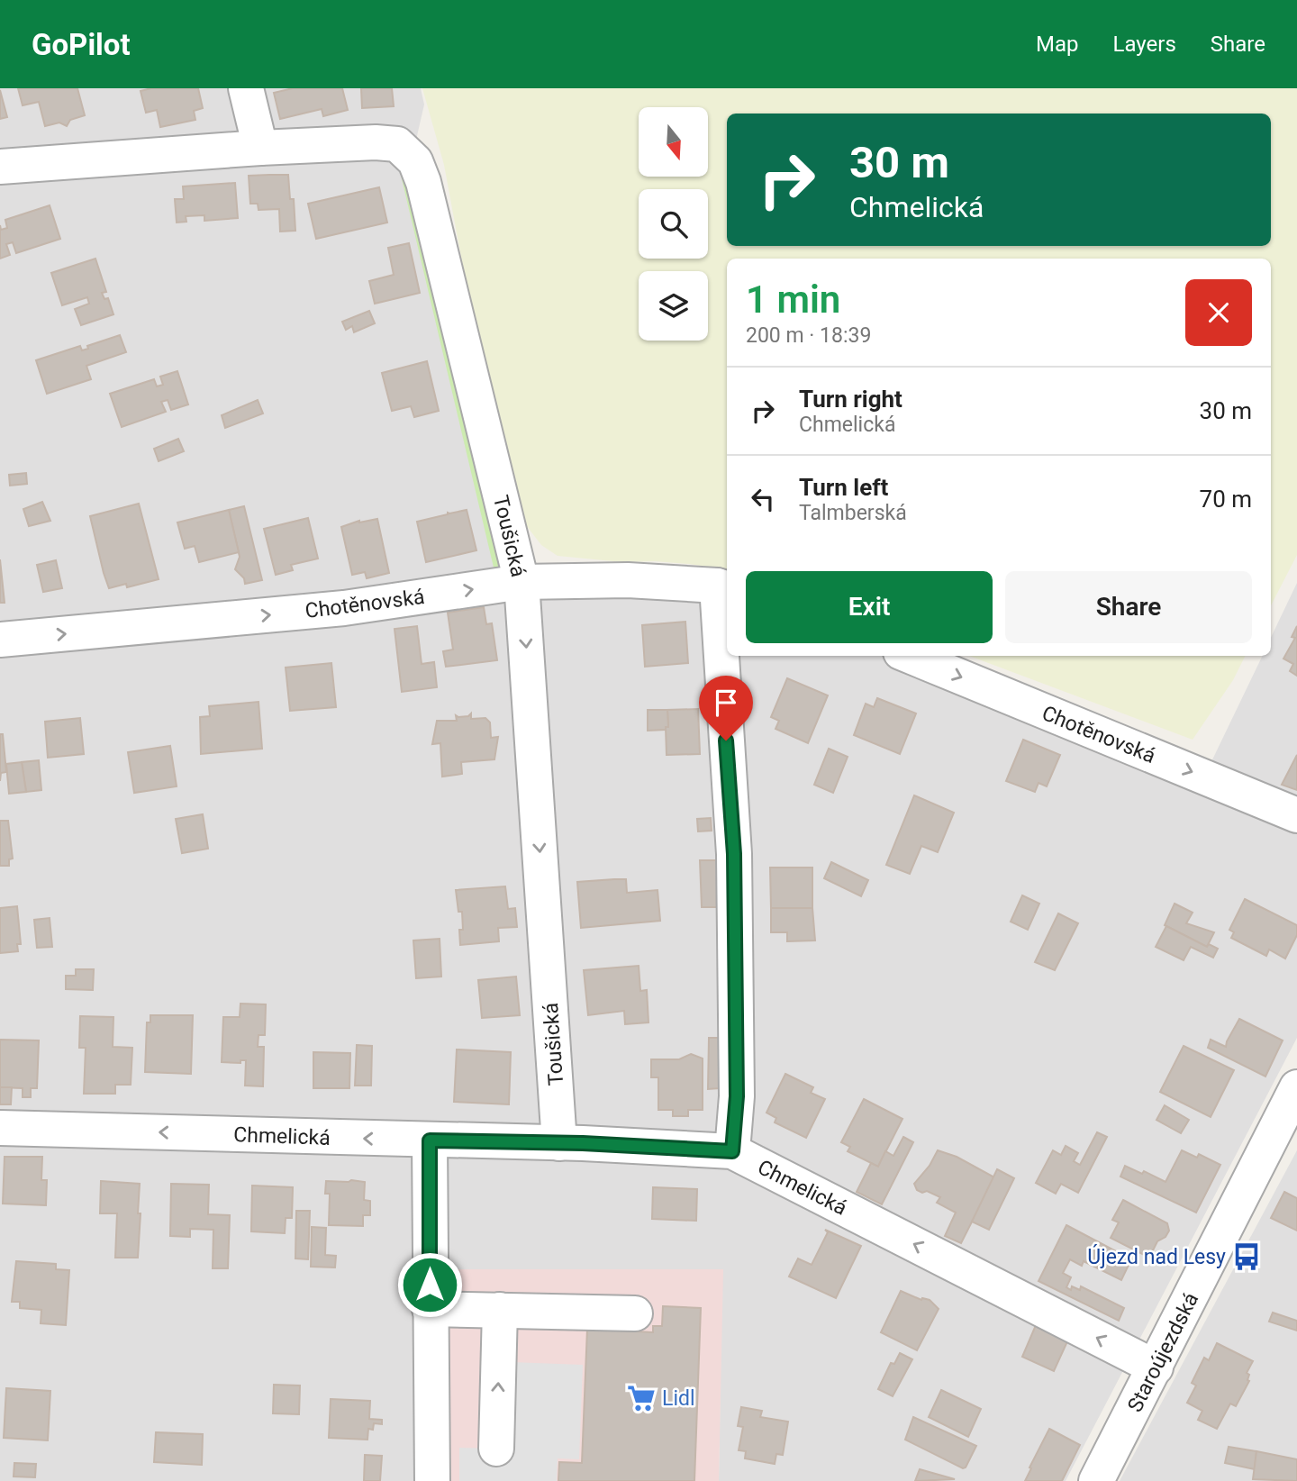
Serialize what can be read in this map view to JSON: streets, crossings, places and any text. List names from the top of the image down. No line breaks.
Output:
{"streets":{"street":["Toušická","Chotěnovská","Chmelická","Staroújezdská"]},"crossings":[["Toušická","Chotěnovská"],["Toušická","Chmelická"],["Chmelická","Staroújezdská"]],"one_way":["Chotěnovská","Chmelická"],"places":{"bus stop":["Újezd nad Lesy"],"supermarket":["Lidl"]},"north":"bottom","page":{"header":"GoPilot","nav":["Map","Layers","Share"],"turn":["30 m","Chmelická"],"heading":["1 min","200 m · 18:39"],"list":[{"name":"Turn right","note":"Chmelická","value":"30 m"},{"name":"Turn left","note":"Talmberská","value":"70 m"}],"buttons":["Exit","Share"]}}
